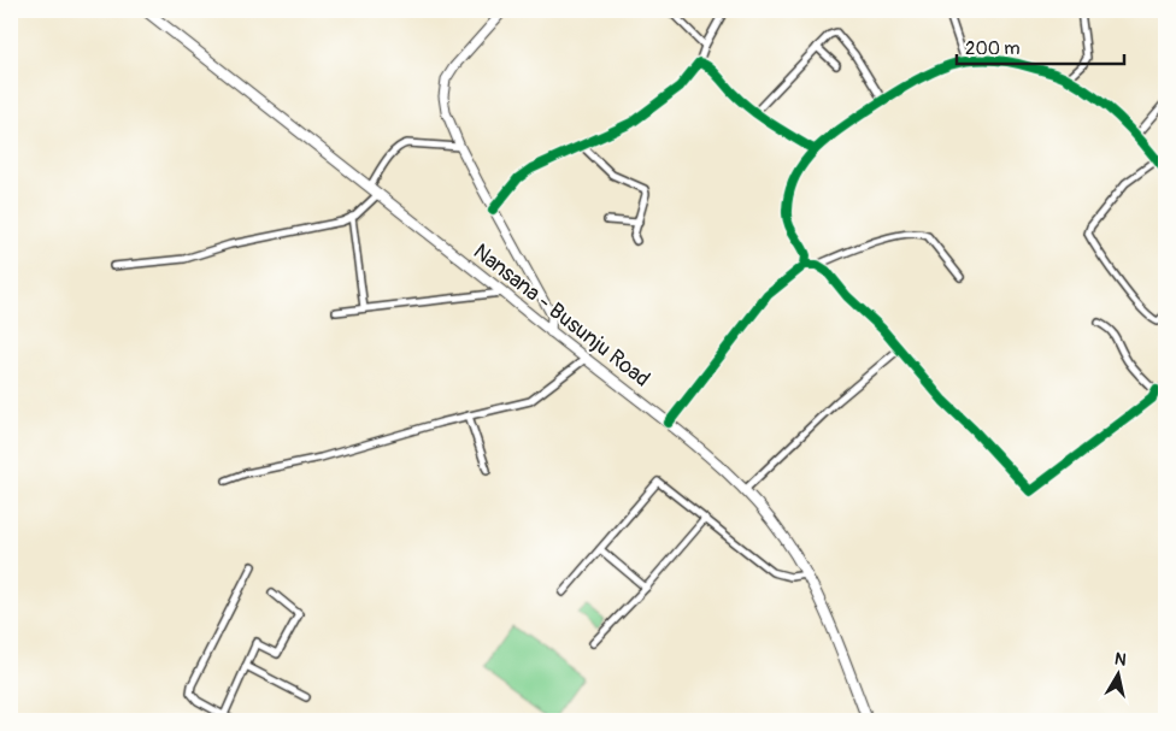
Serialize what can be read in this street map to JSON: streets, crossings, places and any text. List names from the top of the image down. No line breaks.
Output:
{"streets":{"main road":["Nansana - Busunju Road"]},"scale_bar":"200 m","north":"top"}
